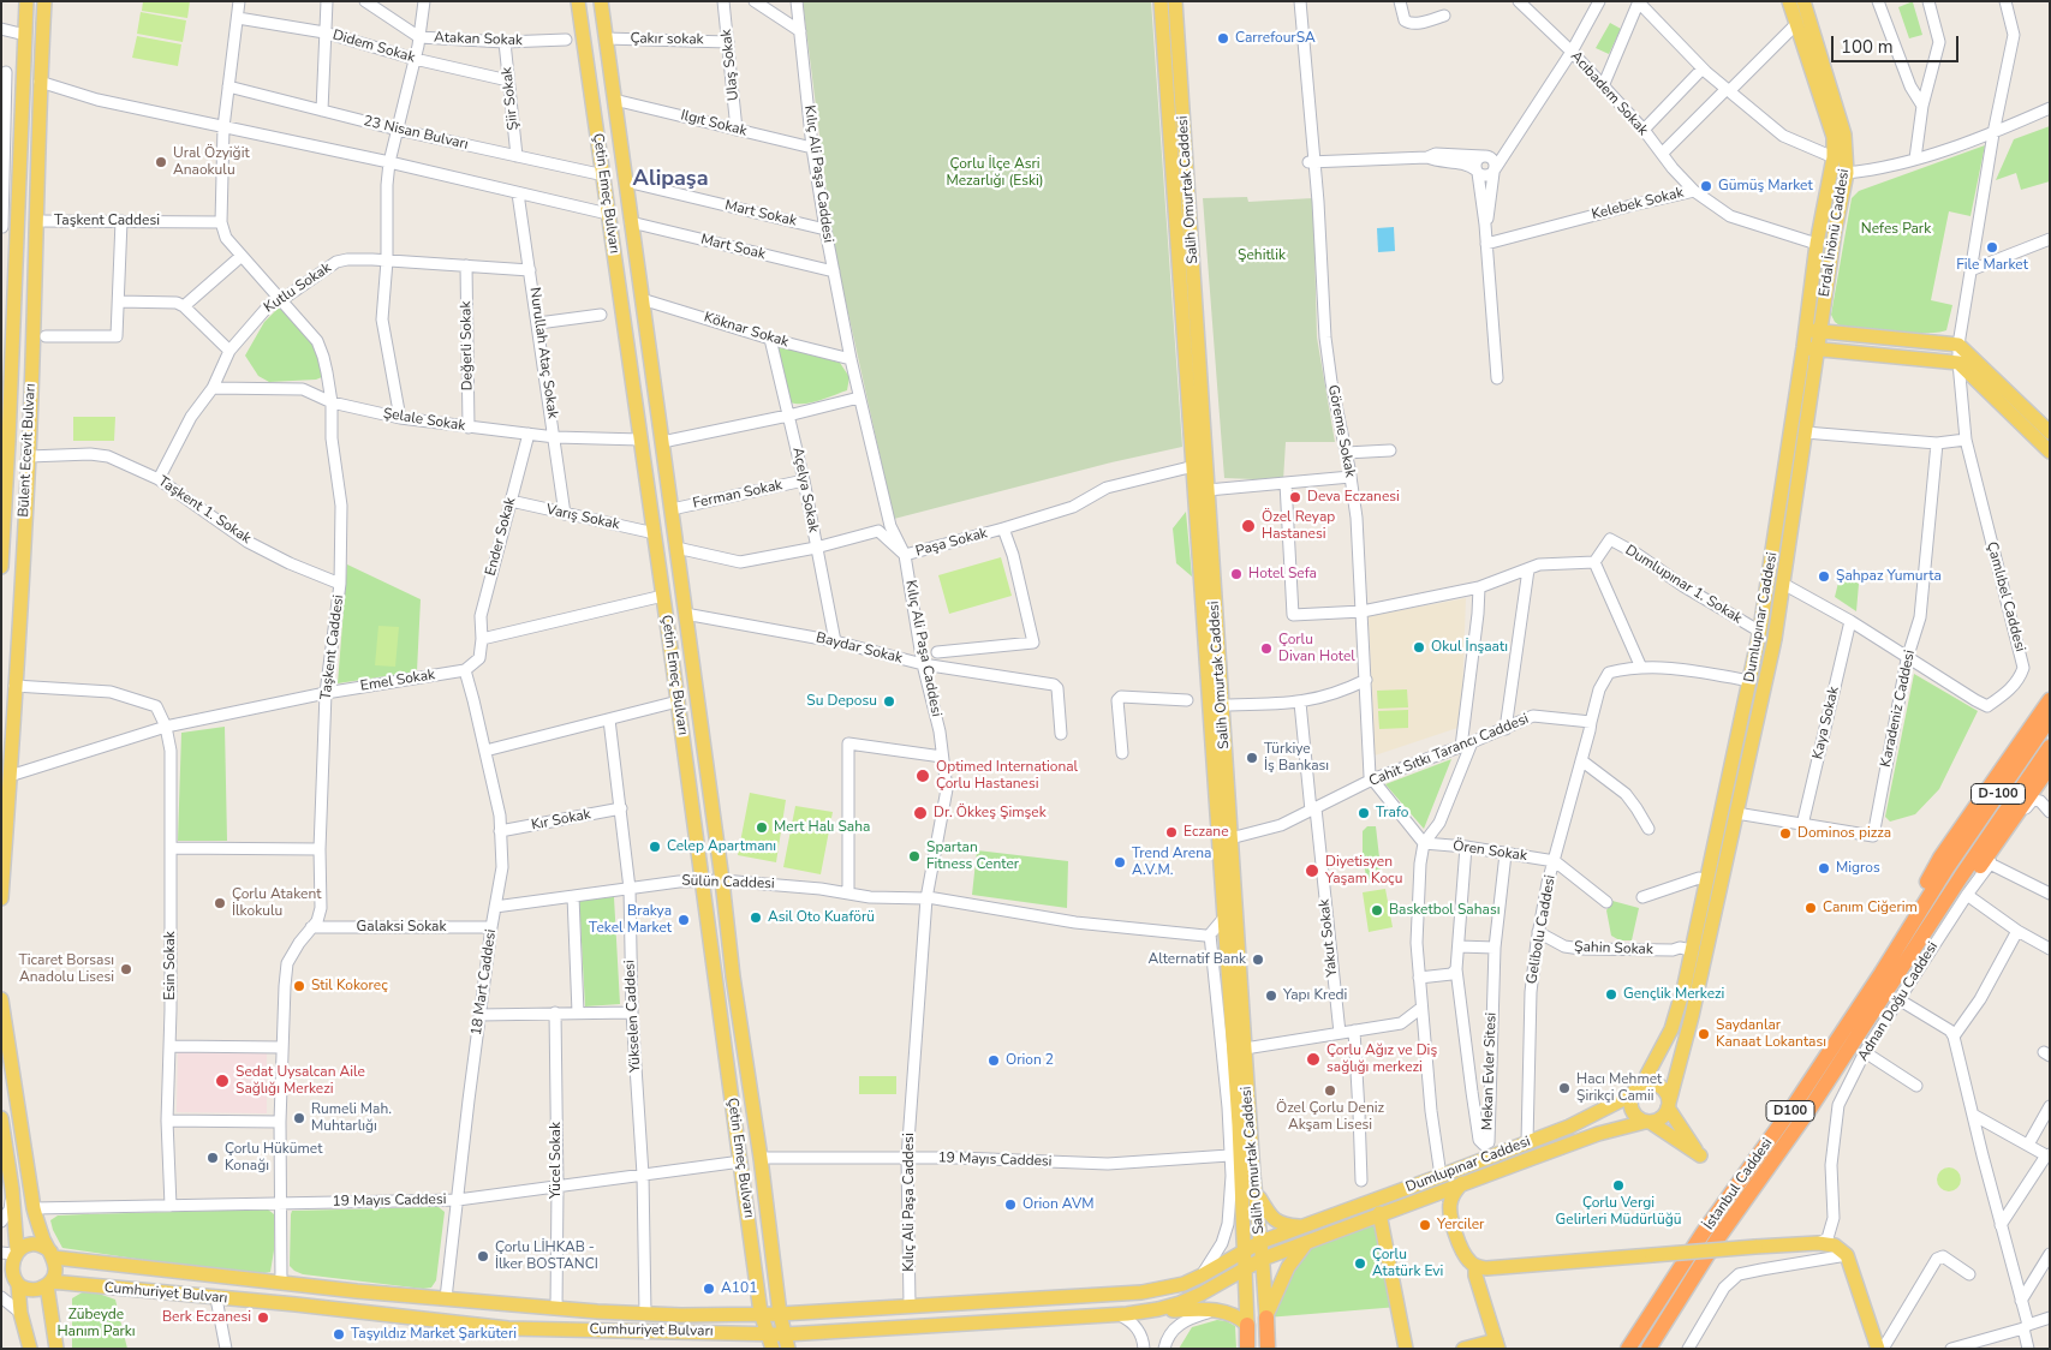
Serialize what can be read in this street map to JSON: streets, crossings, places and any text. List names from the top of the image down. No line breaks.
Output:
{"streets":{"highway":["Salih Omurtak Caddesi","D-100","D100","İstanbul Caddesi"],"main road":["Çetin Emeç Bulvarı","Erdal İnönü Caddesi","Bülent Ecevit Bulvarı","Dumlupınar Caddesi","Cumhuriyet Bulvarı"],"street":["Atakan Sokak","Çakır sokak","Didem Sokak","Ulaş Sokak","Acıbadem Sokak","Şiir Sokak","Ilgıt Sokak","23 Nisan Bulvarı","Kılıç Ali Paşa Caddesi","Kelebek Sokak","Mart Sokak","Taşkent Caddesi","Mart Soak","Kutlu Sokak","Köknar Sokak","Değerli Sokak","Nurullah Ataç Sokak","Şelale Sokak","Göreme Sokak","Açelya Sokak","Ferman Sokak","Taşkent 1. Sokak","Varış Sokak","Ender Sokak","Paşa Sokak","Dumlupınar 1. Sokak","Çamlıbel Caddesi","Baydar Sokak","Emel Sokak","Karadeniz Caddesi","Kaya Sokak","Cahit Sıtkı Tarancı Caddesi","Kır Sokak","Ören Sokak","Sülün Caddesi","Galaksi Sokak","Gelibolu Caddesi","Yakut Sokak","Şahin Sokak","Esin Sokak","18 Mart Caddesi","Adnan Doğu Caddesi","Yükselen Caddesi","Mekan Evler Sitesi","Yücel Sokak","19 Mayıs Caddesi"]},"crossings":[["Atakan Sokak","Şiir Sokak"],["Çakır sokak","Ulaş Sokak"],["Çakır sokak","Çetin Emeç Bulvarı"],["Didem Sokak","Şiir Sokak"],["Ulaş Sokak","Ilgıt Sokak"],["Acıbadem Sokak","Kelebek Sokak"],["Şiir Sokak","23 Nisan Bulvarı"],["Ilgıt Sokak","Kılıç Ali Paşa Caddesi"],["Ilgıt Sokak","Çetin Emeç Bulvarı"],["23 Nisan Bulvarı","Çetin Emeç Bulvarı"],["Kılıç Ali Paşa Caddesi","Mart Sokak"],["Kılıç Ali Paşa Caddesi","Mart Soak"],["Kılıç Ali Paşa Caddesi","Köknar Sokak"],["Kılıç Ali Paşa Caddesi","Paşa Sokak"],["Kılıç Ali Paşa Caddesi","Baydar Sokak"],["Kılıç Ali Paşa Caddesi","Sülün Caddesi"],["Kılıç Ali Paşa Caddesi","19 Mayıs Caddesi"],["Kılıç Ali Paşa Caddesi","Cumhuriyet Bulvarı"],["Salih Omurtak Caddesi","Paşa Sokak"],["Salih Omurtak Caddesi","Dumlupınar Caddesi"],["Salih Omurtak Caddesi","Cahit Sıtkı Tarancı Caddesi"],["Salih Omurtak Caddesi","Cumhuriyet Bulvarı"],["Çetin Emeç Bulvarı","Mart Sokak"],["Çetin Emeç Bulvarı","Mart Soak"],["Çetin Emeç Bulvarı","Köknar Sokak"],["Çetin Emeç Bulvarı","Şelale Sokak"],["Çetin Emeç Bulvarı","Ferman Sokak"],["Çetin Emeç Bulvarı","Varış Sokak"],["Çetin Emeç Bulvarı","Paşa Sokak"],["Çetin Emeç Bulvarı","Baydar Sokak"],["Çetin Emeç Bulvarı","Sülün Caddesi"],["Çetin Emeç Bulvarı","19 Mayıs Caddesi"],["Çetin Emeç Bulvarı","Cumhuriyet Bulvarı"],["Taşkent Caddesi","Kutlu Sokak"],["Taşkent Caddesi","Şelale Sokak"],["Taşkent Caddesi","Bülent Ecevit Bulvarı"],["Taşkent Caddesi","Taşkent 1. Sokak"],["Taşkent Caddesi","Emel Sokak"],["Taşkent Caddesi","Galaksi Sokak"],["Taşkent Caddesi","19 Mayıs Caddesi"],["Taşkent Caddesi","Cumhuriyet Bulvarı"],["Erdal İnönü Caddesi","Dumlupınar Caddesi"],["Kutlu Sokak","Değerli Sokak"],["Kutlu Sokak","Nurullah Ataç Sokak"],["Kutlu Sokak","Şelale Sokak"],["Kutlu Sokak","Taşkent 1. Sokak"],["Köknar Sokak","Açelya Sokak"],["Değerli Sokak","Şelale Sokak"],["Nurullah Ataç Sokak","Şelale Sokak"],["Nurullah Ataç Sokak","Varış Sokak"],["Şelale Sokak","Ender Sokak"],["Göreme Sokak","Cahit Sıtkı Tarancı Caddesi"],["Bülent Ecevit Bulvarı","Taşkent 1. Sokak"],["Bülent Ecevit Bulvarı","Emel Sokak"],["Açelya Sokak","Ferman Sokak"],["Açelya Sokak","Paşa Sokak"],["Açelya Sokak","Baydar Sokak"],["Varış Sokak","Ender Sokak"],["Dumlupınar 1. Sokak","Dumlupınar Caddesi"],["Çamlıbel Caddesi","Dumlupınar Caddesi"],["Çamlıbel Caddesi","Karadeniz Caddesi"],["Çamlıbel Caddesi","Kaya Sokak"],["Dumlupınar Caddesi","Karadeniz Caddesi"],["Dumlupınar Caddesi","Gelibolu Caddesi"],["Dumlupınar Caddesi","Şahin Sokak"],["Dumlupınar Caddesi","Cumhuriyet Bulvarı"],["Emel Sokak","Esin Sokak"],["Emel Sokak","18 Mart Caddesi"],["Karadeniz Caddesi","Kaya Sokak"],["Cahit Sıtkı Tarancı Caddesi","Gelibolu Caddesi"],["Cahit Sıtkı Tarancı Caddesi","Yakut Sokak"],["D-100","İstanbul Caddesi"],["Kır Sokak","18 Mart Caddesi"],["Kır Sokak","Yükselen Caddesi"],["Ören Sokak","Gelibolu Caddesi"],["Ören Sokak","Mekan Evler Sitesi"],["Sülün Caddesi","18 Mart Caddesi"],["Sülün Caddesi","Yükselen Caddesi"],["Galaksi Sokak","18 Mart Caddesi"],["Gelibolu Caddesi","Şahin Sokak"],["Esin Sokak","19 Mayıs Caddesi"],["18 Mart Caddesi","19 Mayıs Caddesi"],["18 Mart Caddesi","Cumhuriyet Bulvarı"],["Yükselen Caddesi","19 Mayıs Caddesi"],["Yükselen Caddesi","Cumhuriyet Bulvarı"],["Yücel Sokak","19 Mayıs Caddesi"],["Yücel Sokak","Cumhuriyet Bulvarı"]],"districts":["Alipaşa"],"parks":["Çorlu İlçe Asri Mezarlığı (Eski)","Nefes Park","Şehitlik","Zübeyde Hanım Parkı"],"places":["CarrefourSA","Ural Özyiğit Anaokulu","Gümüş Market","File Market","Deva Eczanesi","Özel Reyap Hastanesi","Hotel Sefa","Şahpaz Yumurta","Okul İnşaatı","Çorlu Divan Hotel","Su Deposu","Türkiye İş Bankası","Optimed International Çorlu Hastanesi","Dr. Ökkeş Şimşek","Trafo","Mert Halı Saha","Eczane","Dominos pizza","Celep Apartmanı","Spartan Fitness Center","Trend Arena A.V.M.","Migros","Diyetisyen Yaşam Koçu","Çorlu Atakent İlkokulu","Canım Ciğerim","Basketbol Sahası","Asil Oto Kuaförü","Brakya Tekel Market","Alternatif Bank","Ticaret Borsası Anadolu Lisesi","Stil Kokoreç","Gençlik Merkezi","Yapı Kredi","Saydanlar Kanaat Lokantası","Çorlu Ağız ve Diş sağlığı merkezi","Orion 2","Sedat Uysalcan Aile Sağlığı Merkezi","Hacı Mehmet Şirikçi Camii","Özel Çorlu Deniz Akşam Lisesi","Rumeli Mah. Muhtarlığı","Çorlu Hükümet Konağı","Çorlu Vergi Gelirleri Müdürlüğü","Orion AVM","Yerciler","Çorlu LİHKAB - İlker BOSTANCI","Çorlu Atatürk Evi","A101","Berk Eczanesi","Taşyıldız Market Şarküteri"],"scale_bar":"100 m"}
